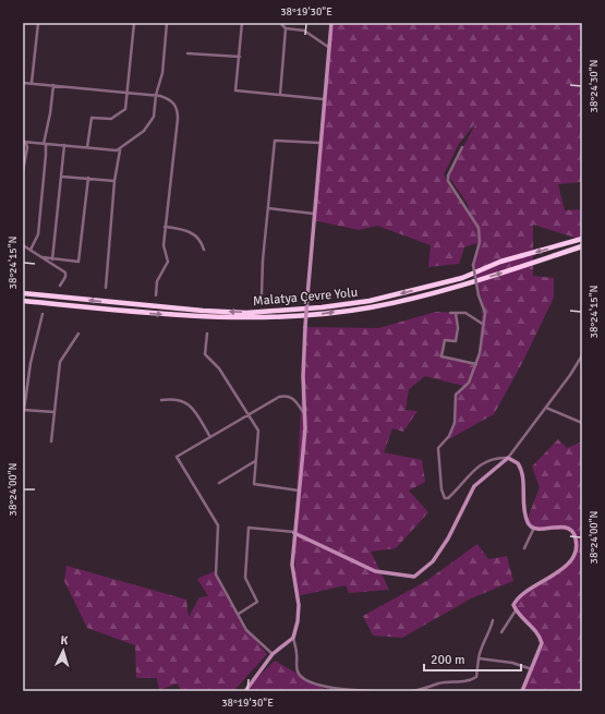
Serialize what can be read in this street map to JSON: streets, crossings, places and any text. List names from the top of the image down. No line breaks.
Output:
{"streets":{"highway":["Malatya Çevre Yolu"]},"scale_bar":"200 m","north":"top","coordinates":["38°19'30\"E","38°24'30\"N","38°24'15\"N","38°24'00\"N"]}
